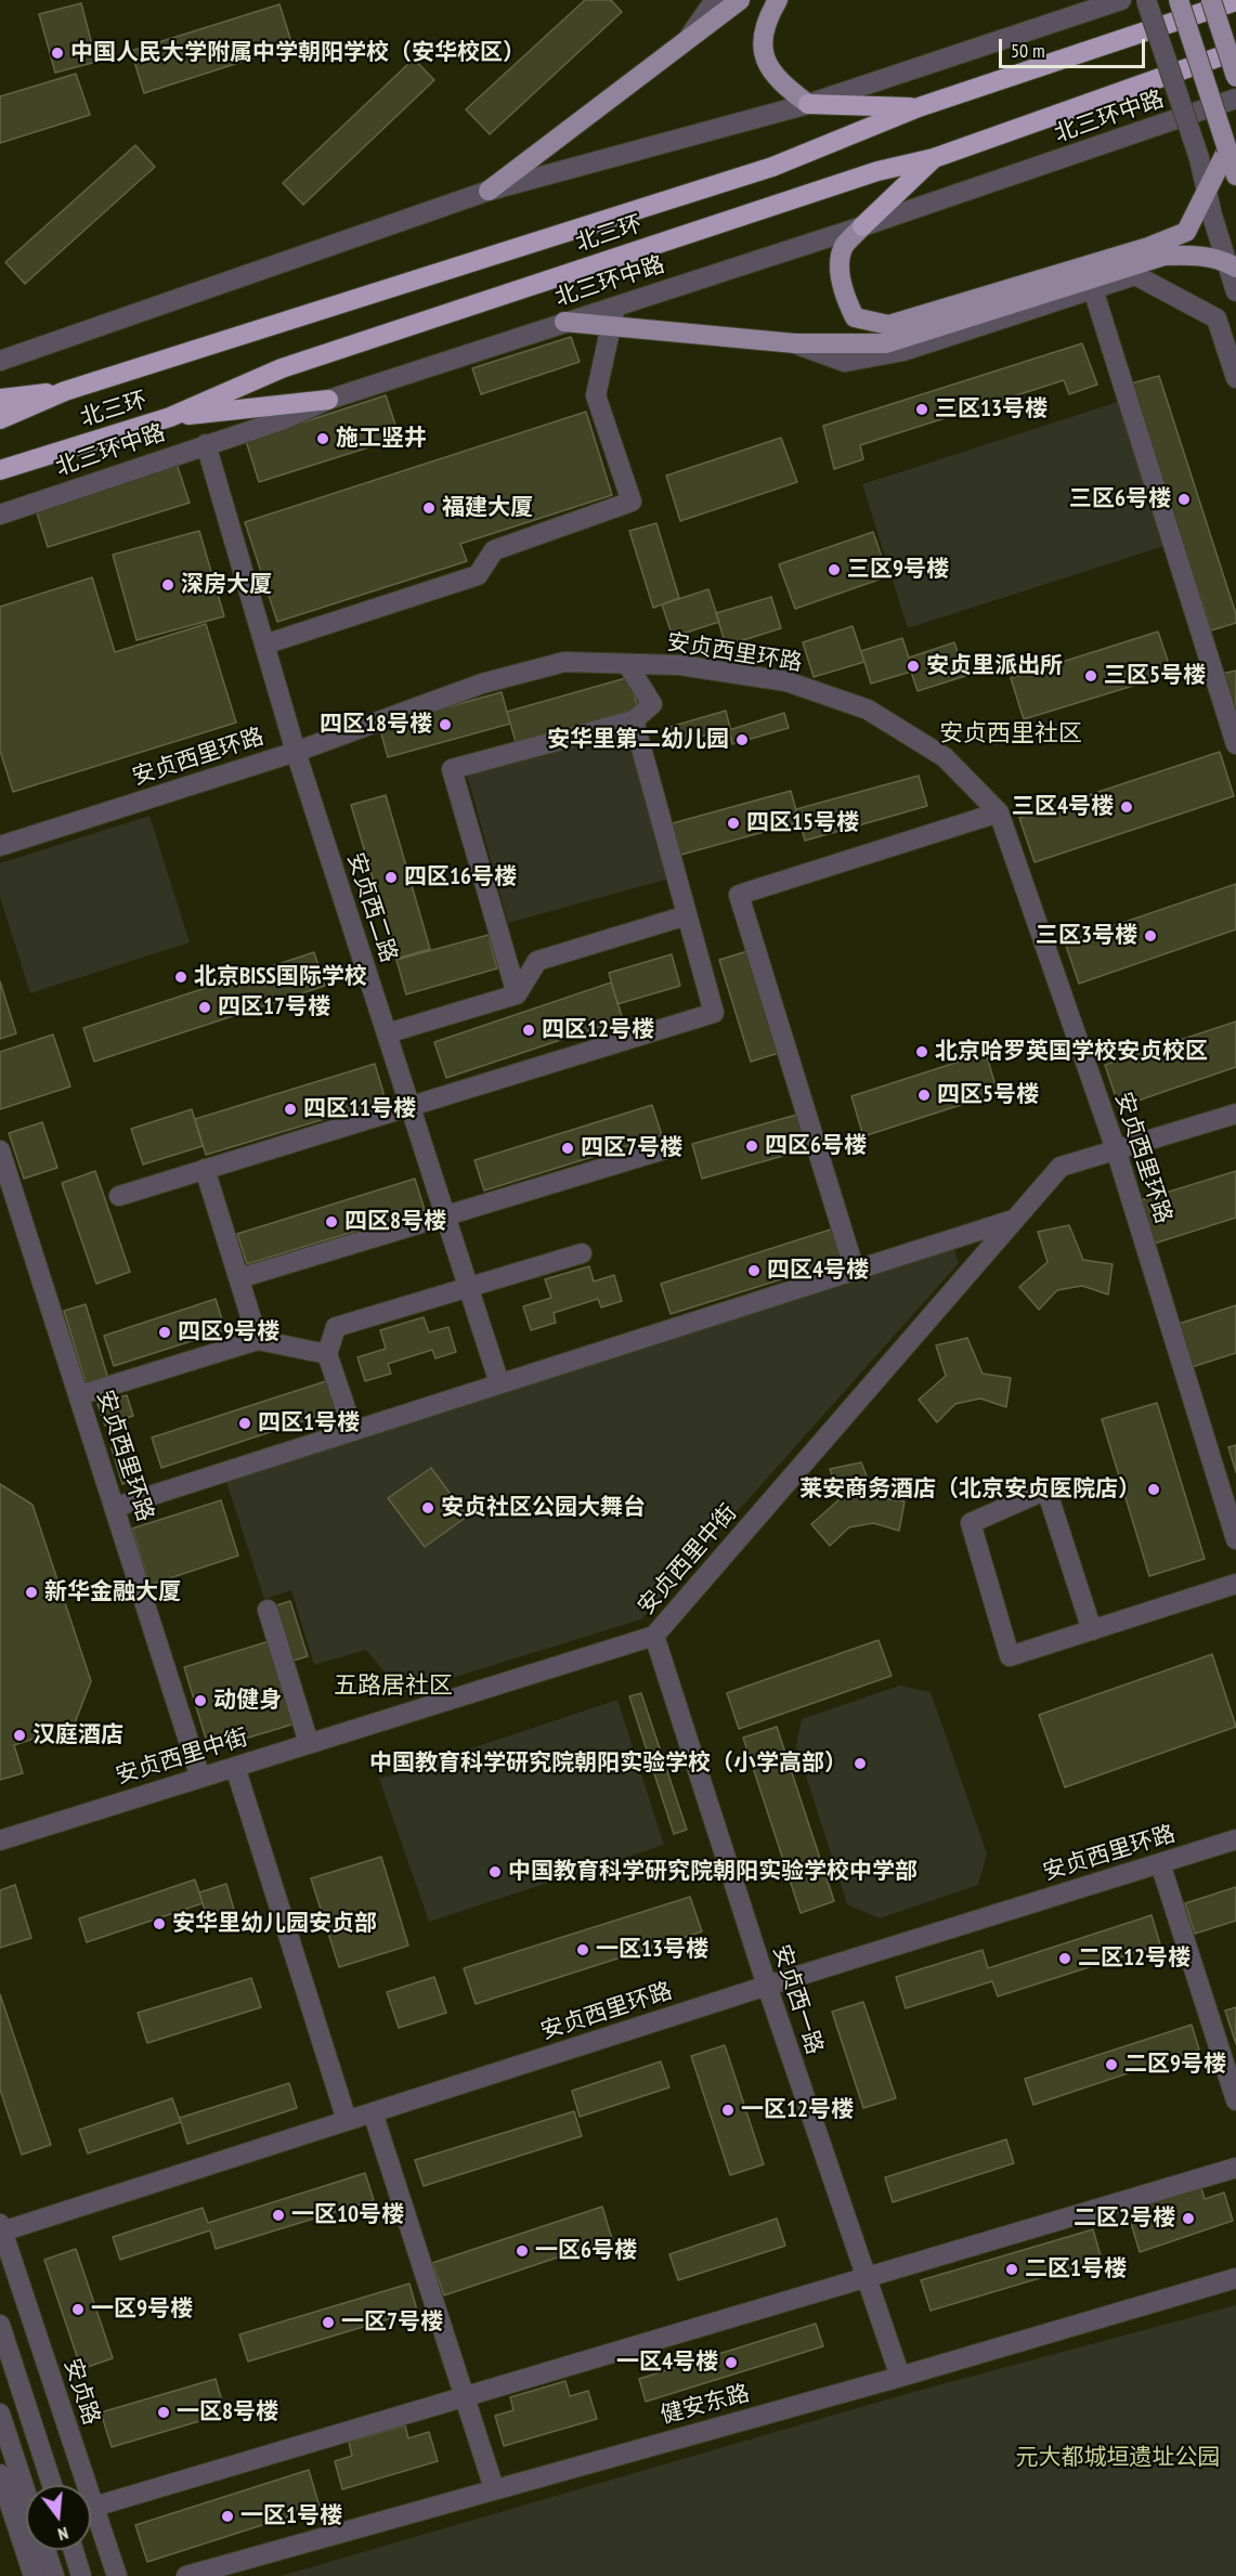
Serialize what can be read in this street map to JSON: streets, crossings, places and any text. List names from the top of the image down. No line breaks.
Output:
{"streets":{"highway":["北三环"],"street":["北三环中路","安贞西里环路","安贞西二路","安贞西里中街","安贞西一路","安贞路","健安东路"]},"crossings":[["北三环中路","安贞西二路"],["安贞西里环路","安贞西二路"],["安贞西里环路","安贞西里中街"],["安贞西里环路","安贞西一路"],["安贞西里环路","安贞路"],["安贞西里中街","安贞西一路"],["安贞西一路","健安东路"]],"districts":["安贞西里社区","五路居社区"],"parks":["元大都城垣遗址公园"],"places":["中国人民大学附属中学朝阳学校（安华校区）","三区13号楼","施工竖井","三区6号楼","福建大厦","三区9号楼","深房大厦","安贞里派出所","三区5号楼","四区18号楼","安华里第二幼儿园","三区4号楼","四区15号楼","四区16号楼","三区3号楼","北京BISS国际学校","四区17号楼","四区12号楼","北京哈罗英国学校安贞校区","四区5号楼","四区11号楼","四区6号楼","四区7号楼","四区8号楼","四区4号楼","四区9号楼","四区1号楼","莱安商务酒店（北京安贞医院店）","安贞社区公园大舞台","新华金融大厦","动健身","汉庭酒店","中国教育科学研究院朝阳实验学校（小学高部）","中国教育科学研究院朝阳实验学校中学部","安华里幼儿园安贞部","一区13号楼","二区12号楼","二区9号楼","一区12号楼","一区10号楼","二区2号楼","一区6号楼","二区1号楼","一区9号楼","一区7号楼","一区4号楼","一区8号楼","一区1号楼"],"scale_bar":"50 m","north":"bottom"}
